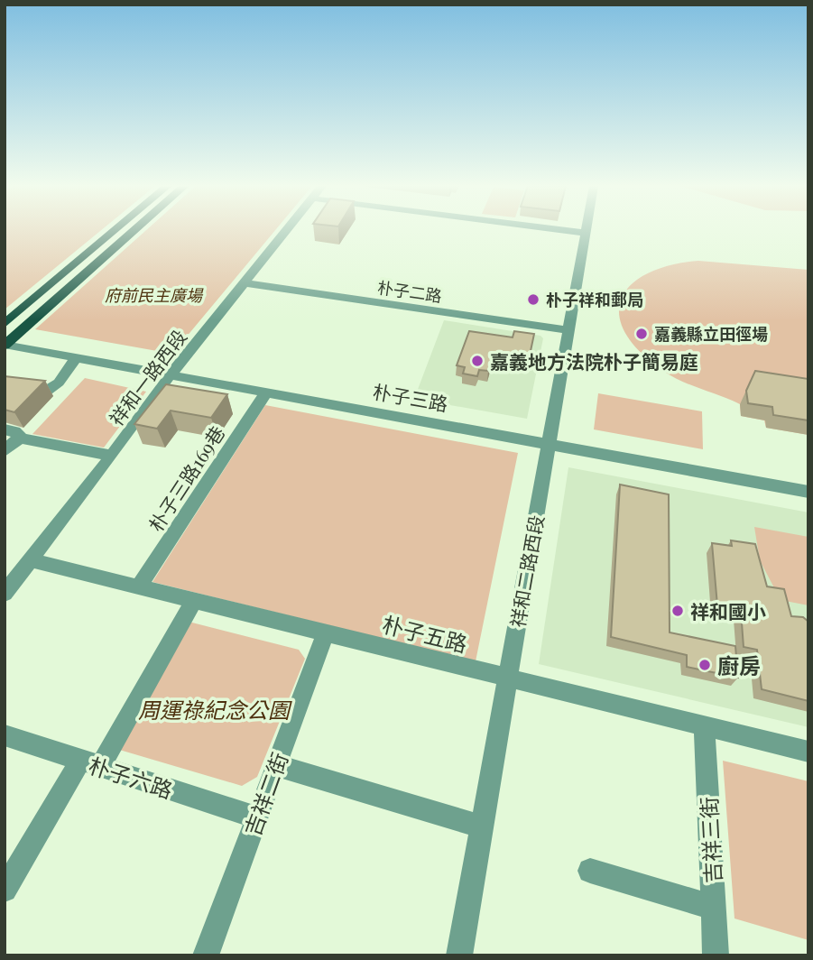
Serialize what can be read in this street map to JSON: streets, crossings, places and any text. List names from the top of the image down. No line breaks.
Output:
{"streets":{"street":["朴子二路","祥和一路西段","朴子三路","朴子三路169巷","祥和二路西段","朴子五路","朴子六路","吉祥二街","吉祥三街"]},"crossings":[["朴子二路","祥和一路西段"],["朴子二路","祥和二路西段"],["祥和一路西段","朴子三路"],["祥和一路西段","朴子五路"],["朴子三路","朴子三路169巷"],["朴子三路","祥和二路西段"],["朴子三路169巷","朴子五路"],["祥和二路西段","朴子五路"],["朴子五路","吉祥二街"],["朴子五路","吉祥三街"],["朴子六路","吉祥二街"]],"parks":["府前民主廣場","周運祿紀念公園"],"places":["朴子祥和郵局","嘉義縣立田徑場","嘉義地方法院朴子簡易庭","祥和國小","廚房"]}
